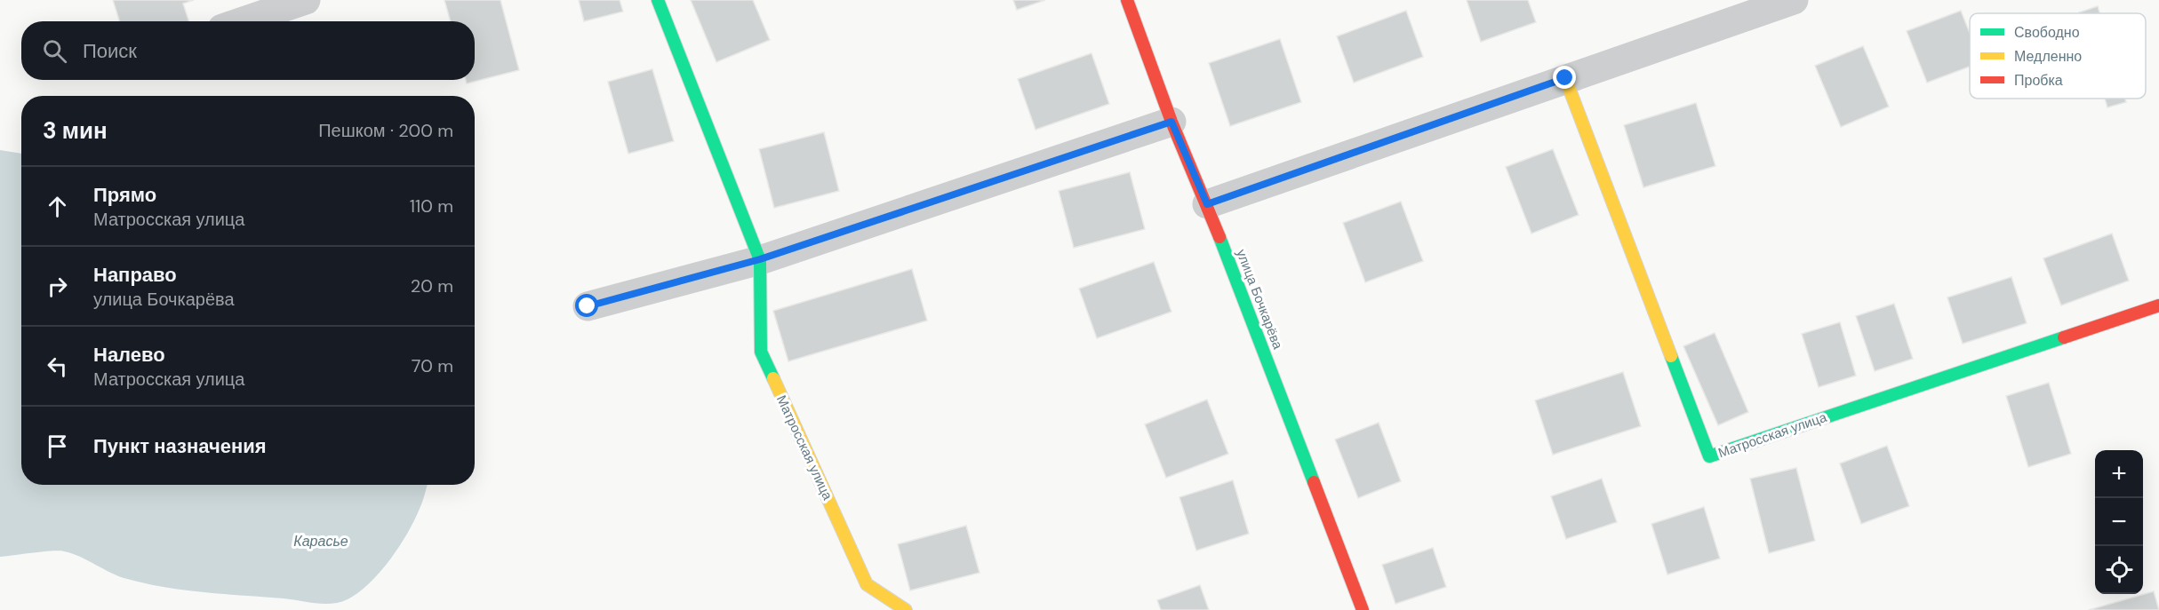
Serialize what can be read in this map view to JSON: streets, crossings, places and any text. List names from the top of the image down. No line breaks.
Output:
{"streets":{"street":["улица Бочкарёва","Матросская улица"]},"water":["Карасье"],"legend":["Свободно","Медленно","Пробка"],"page":{"search":"Поиск","heading":["3 мин","Пешком · 200 m"],"list":[["Прямо","Матросская улица","110 m"],["Направо","улица Бочкарёва","20 m"],["Налево","Матросская улица","70 m"],"Пункт назначения"],"map_buttons":["+","−"]}}
